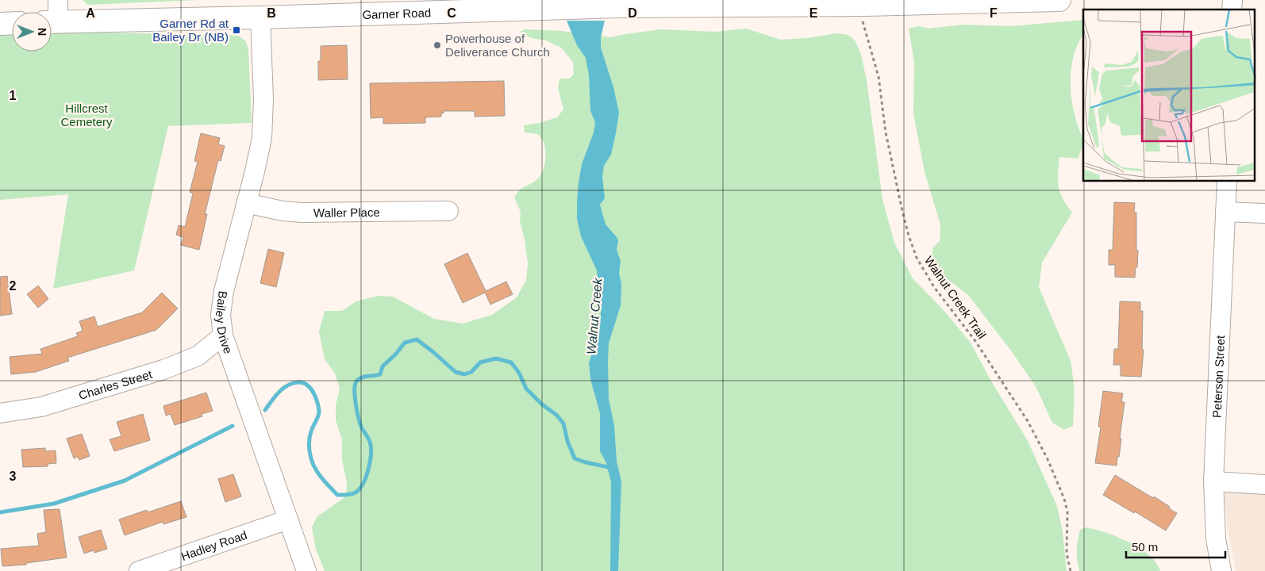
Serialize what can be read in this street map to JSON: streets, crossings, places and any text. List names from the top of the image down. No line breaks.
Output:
{"streets":{"main road":["Garner Road"],"street":["Waller Place","Bailey Drive","Peterson Street","Charles Street","Hadley Road"],"path":["Walnut Creek Trail"]},"crossings":[["Garner Road","Bailey Drive"],["Waller Place","Bailey Drive"],["Bailey Drive","Charles Street"],["Bailey Drive","Hadley Road"]],"water":["Walnut Creek"],"parks":["Hillcrest Cemetery"],"places":{"transit":["Garner Rd at Bailey Dr (NB)"],"other":["Powerhouse of Deliverance Church"]},"scale_bar":"50 m","north":"right","grid":{"columns":["A","B","C","D","E","F"],"rows":["1","2","3"]}}
